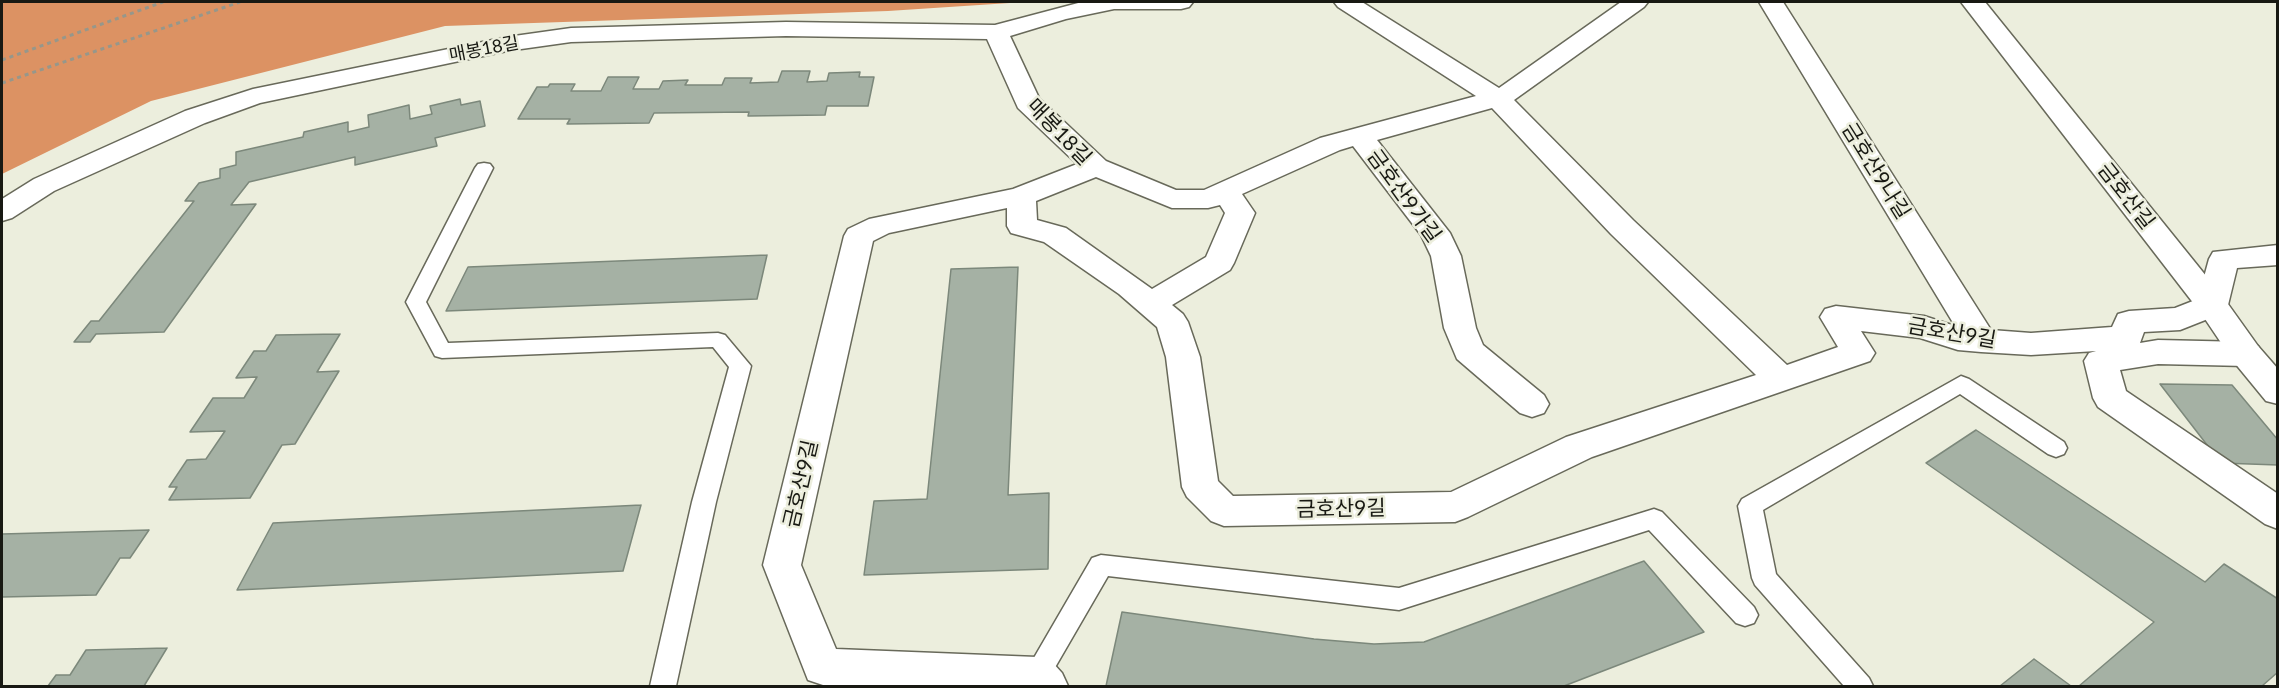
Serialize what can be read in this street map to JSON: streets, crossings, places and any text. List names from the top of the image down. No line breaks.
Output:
{"streets":{"street":["매봉18길","금호산9나길","금호산9가길","금호산길","금호산9길"]},"crossings":[["매봉18길","금호산9가길"],["매봉18길","금호산9길"],["금호산9나길","금호산9길"],["금호산길","금호산9길"]]}
